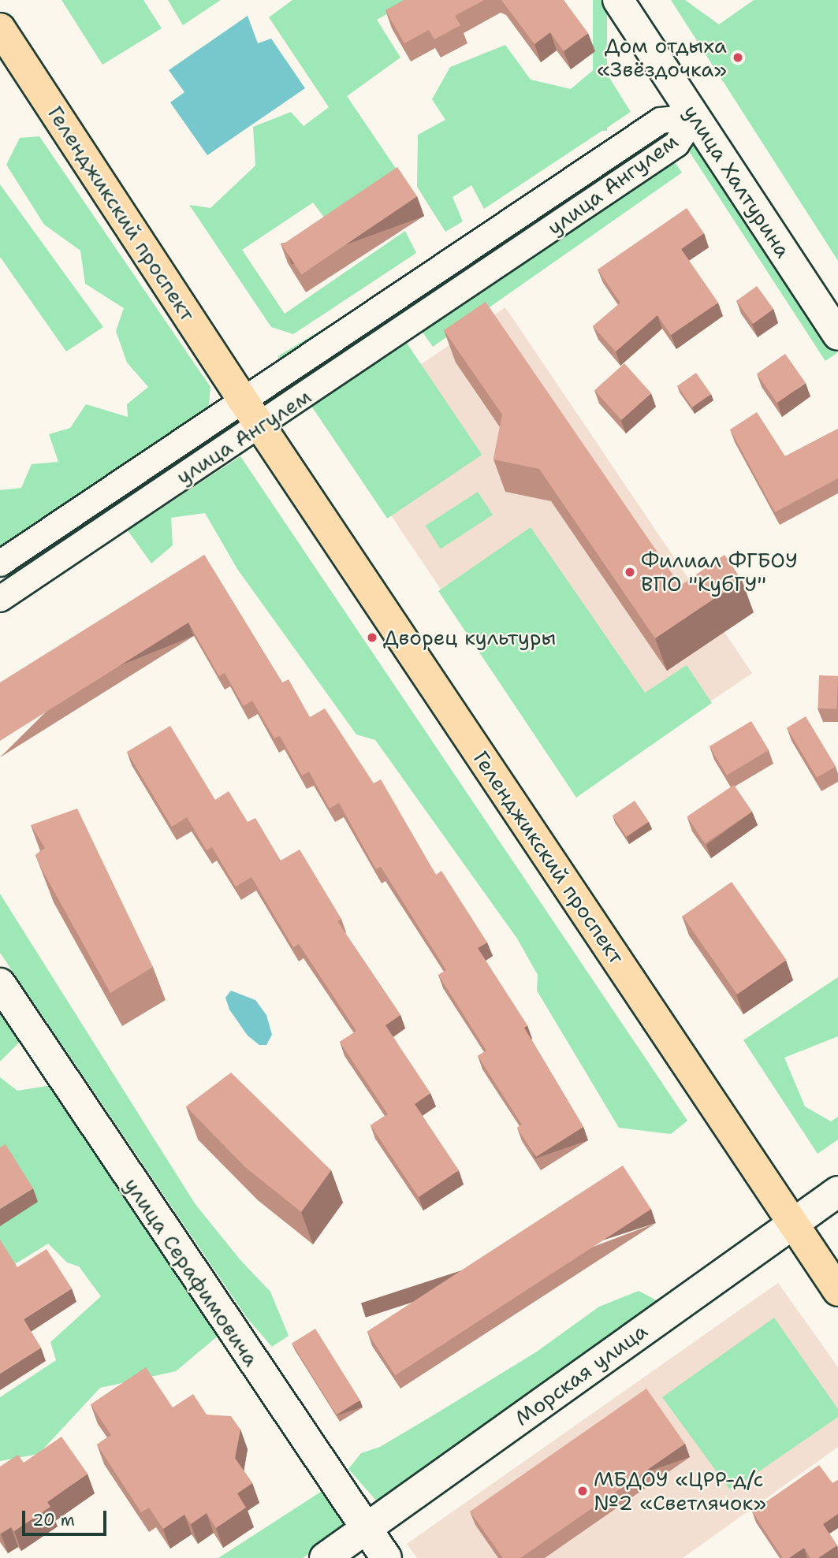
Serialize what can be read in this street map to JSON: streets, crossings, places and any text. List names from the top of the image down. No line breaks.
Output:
{"streets":{"main road":["Геленджикский проспект"],"street":["улица Халтурина","улица Ангулем","улица Серафимовича","Морская улица"]},"crossings":[["улица Халтурина","улица Ангулем"],["улица Ангулем","Геленджикский проспект"],["Геленджикский проспект","Морская улица"],["улица Серафимовича","Морская улица"]],"places":["Дом отдыха «Звёздочка»","Филиал ФГБОУ ВПО \"КубГУ\"","Дворец культуры","МБДОУ «ЦРР-д/с №2 «Светлячок»"],"scale_bar":"20 m"}
